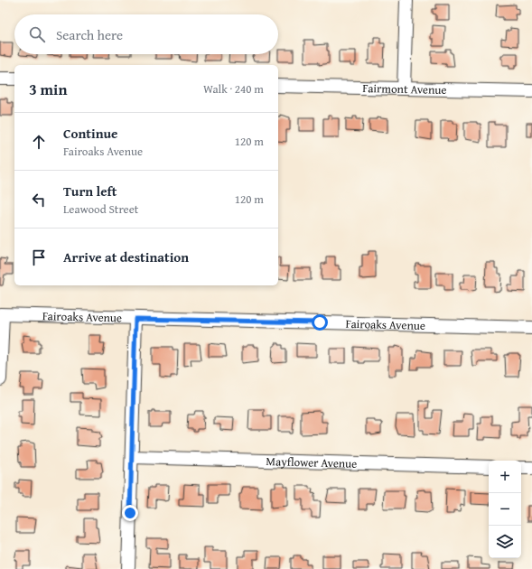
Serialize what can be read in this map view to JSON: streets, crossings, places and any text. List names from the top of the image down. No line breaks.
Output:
{"streets":{"street":["Fairmont Avenue","Fairoaks Avenue","Mayflower Avenue"]},"page":{"search":"Search here","heading":["3 min","Walk · 240 m"],"list":[["Continue","Fairoaks Avenue","120 m"],["Turn left","Leawood Street","120 m"],"Arrive at destination"],"map_buttons":["+","−"]}}
